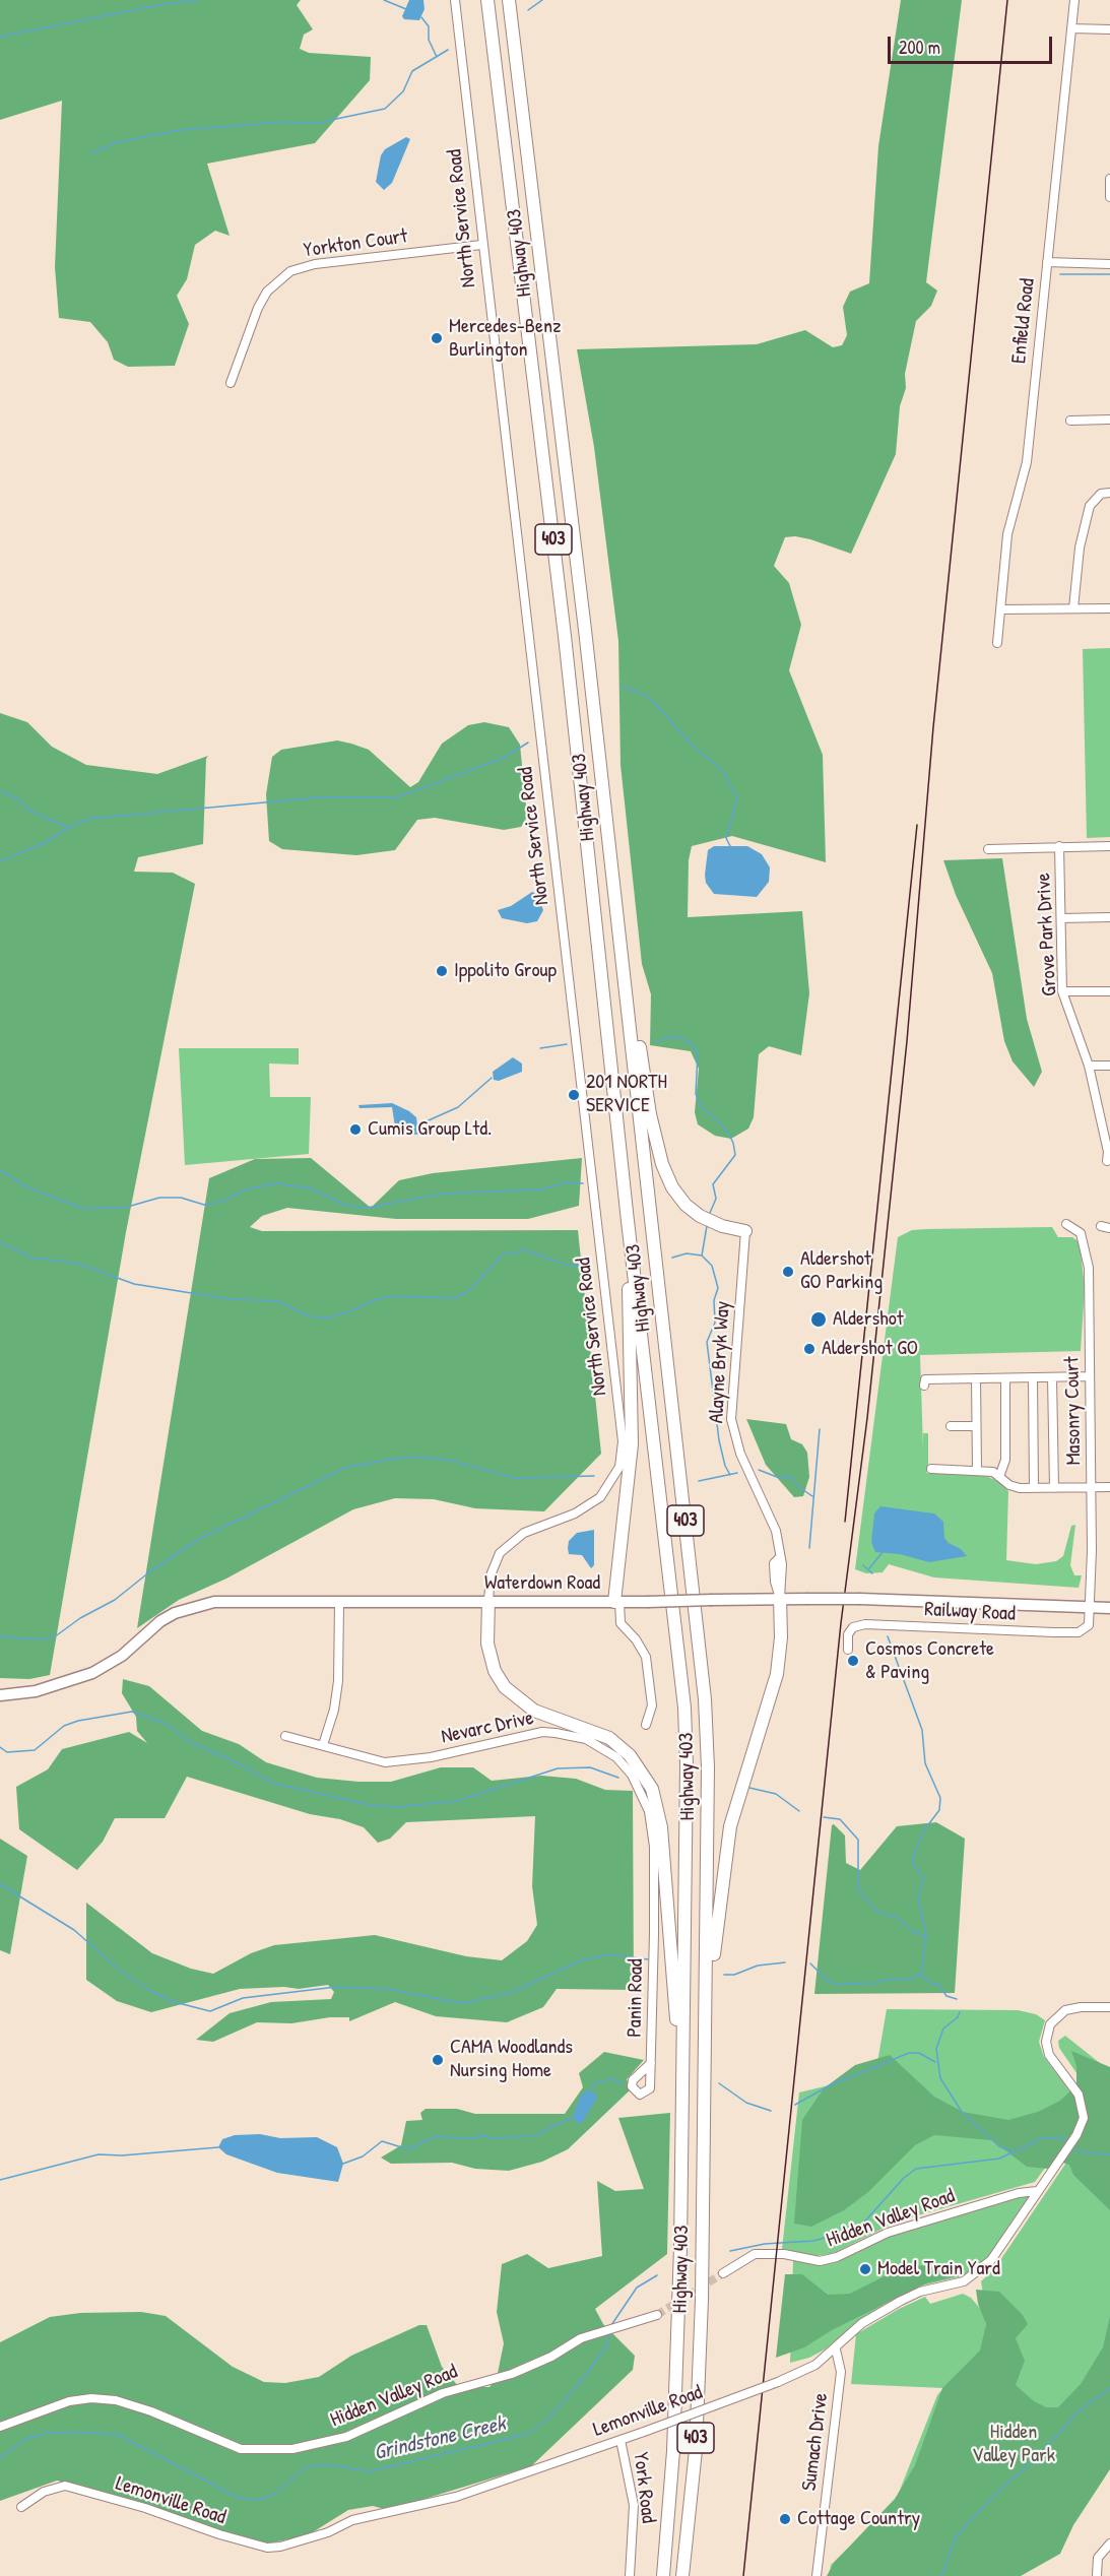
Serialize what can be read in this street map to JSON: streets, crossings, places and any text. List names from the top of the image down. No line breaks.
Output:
{"streets":{"highway":["Highway 403","403"],"main road":["Waterdown Road"],"street":["North Service Road","Yorkton Court","Enfield Road","Grove Park Drive","Alayne Bryk Way","Masonry Court","Railway Road","Nevarc Drive","Panin Road","Hidden Valley Road","Lemonville Road","Sumach Drive","York Road"]},"crossings":[["North Service Road","Yorkton Court"],["North Service Road","Waterdown Road"],["Alayne Bryk Way","Waterdown Road"],["Masonry Court","Waterdown Road"],["Masonry Court","Railway Road"],["Waterdown Road","Railway Road"],["Nevarc Drive","Panin Road"],["Hidden Valley Road","Lemonville Road"],["Lemonville Road","Sumach Drive"],["Lemonville Road","York Road"]],"water":["Grindstone Creek"],"parks":["Hidden Valley Park"],"places":["Mercedes-Benz Burlington","Ippolito Group","201 NORTH SERVICE","Cumis Group Ltd.","Aldershot GO Parking","Aldershot","Aldershot GO","Cosmos Concrete & Paving","CAMA Woodlands Nursing Home","Model Train Yard","Cottage Country"],"scale_bar":"200 m"}
